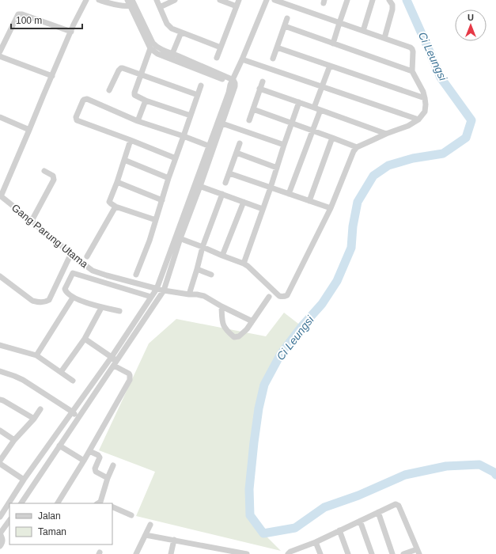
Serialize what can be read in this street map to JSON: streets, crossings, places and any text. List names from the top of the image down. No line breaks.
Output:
{"streets":{"street":["Gang Parung Utama"]},"water":["Ci Leungsi"],"legend":["Jalan","Taman"],"scale_bar":"100 m","north":"top"}
